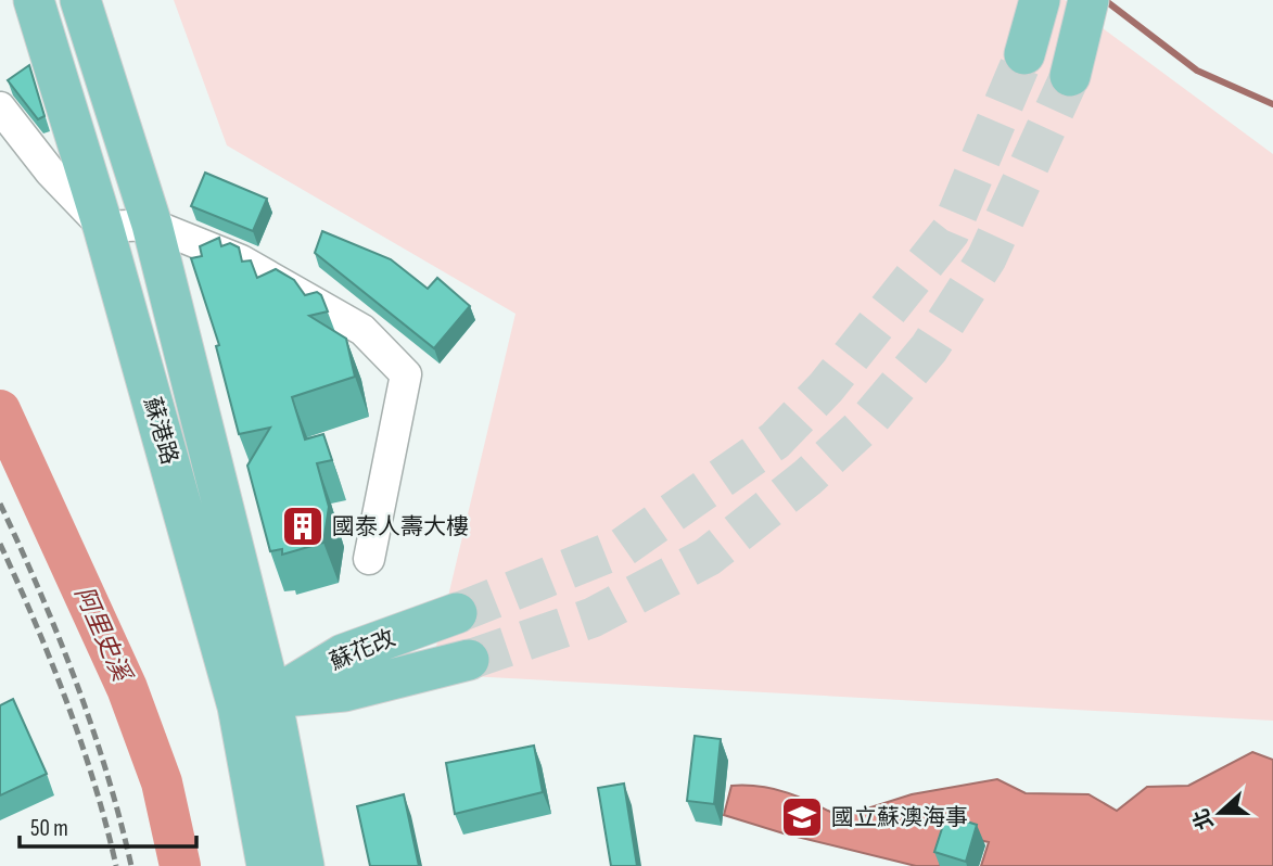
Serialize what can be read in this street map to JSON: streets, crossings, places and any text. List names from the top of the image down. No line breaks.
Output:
{"streets":{"main road":["蘇港路","蘇花改"]},"crossings":[["蘇港路","蘇花改"]],"water":["阿里史溪"],"places":{"building":["國泰人壽大樓"],"school or university":["國立蘇澳海事"]},"scale_bar":"50 m","north":"left"}
